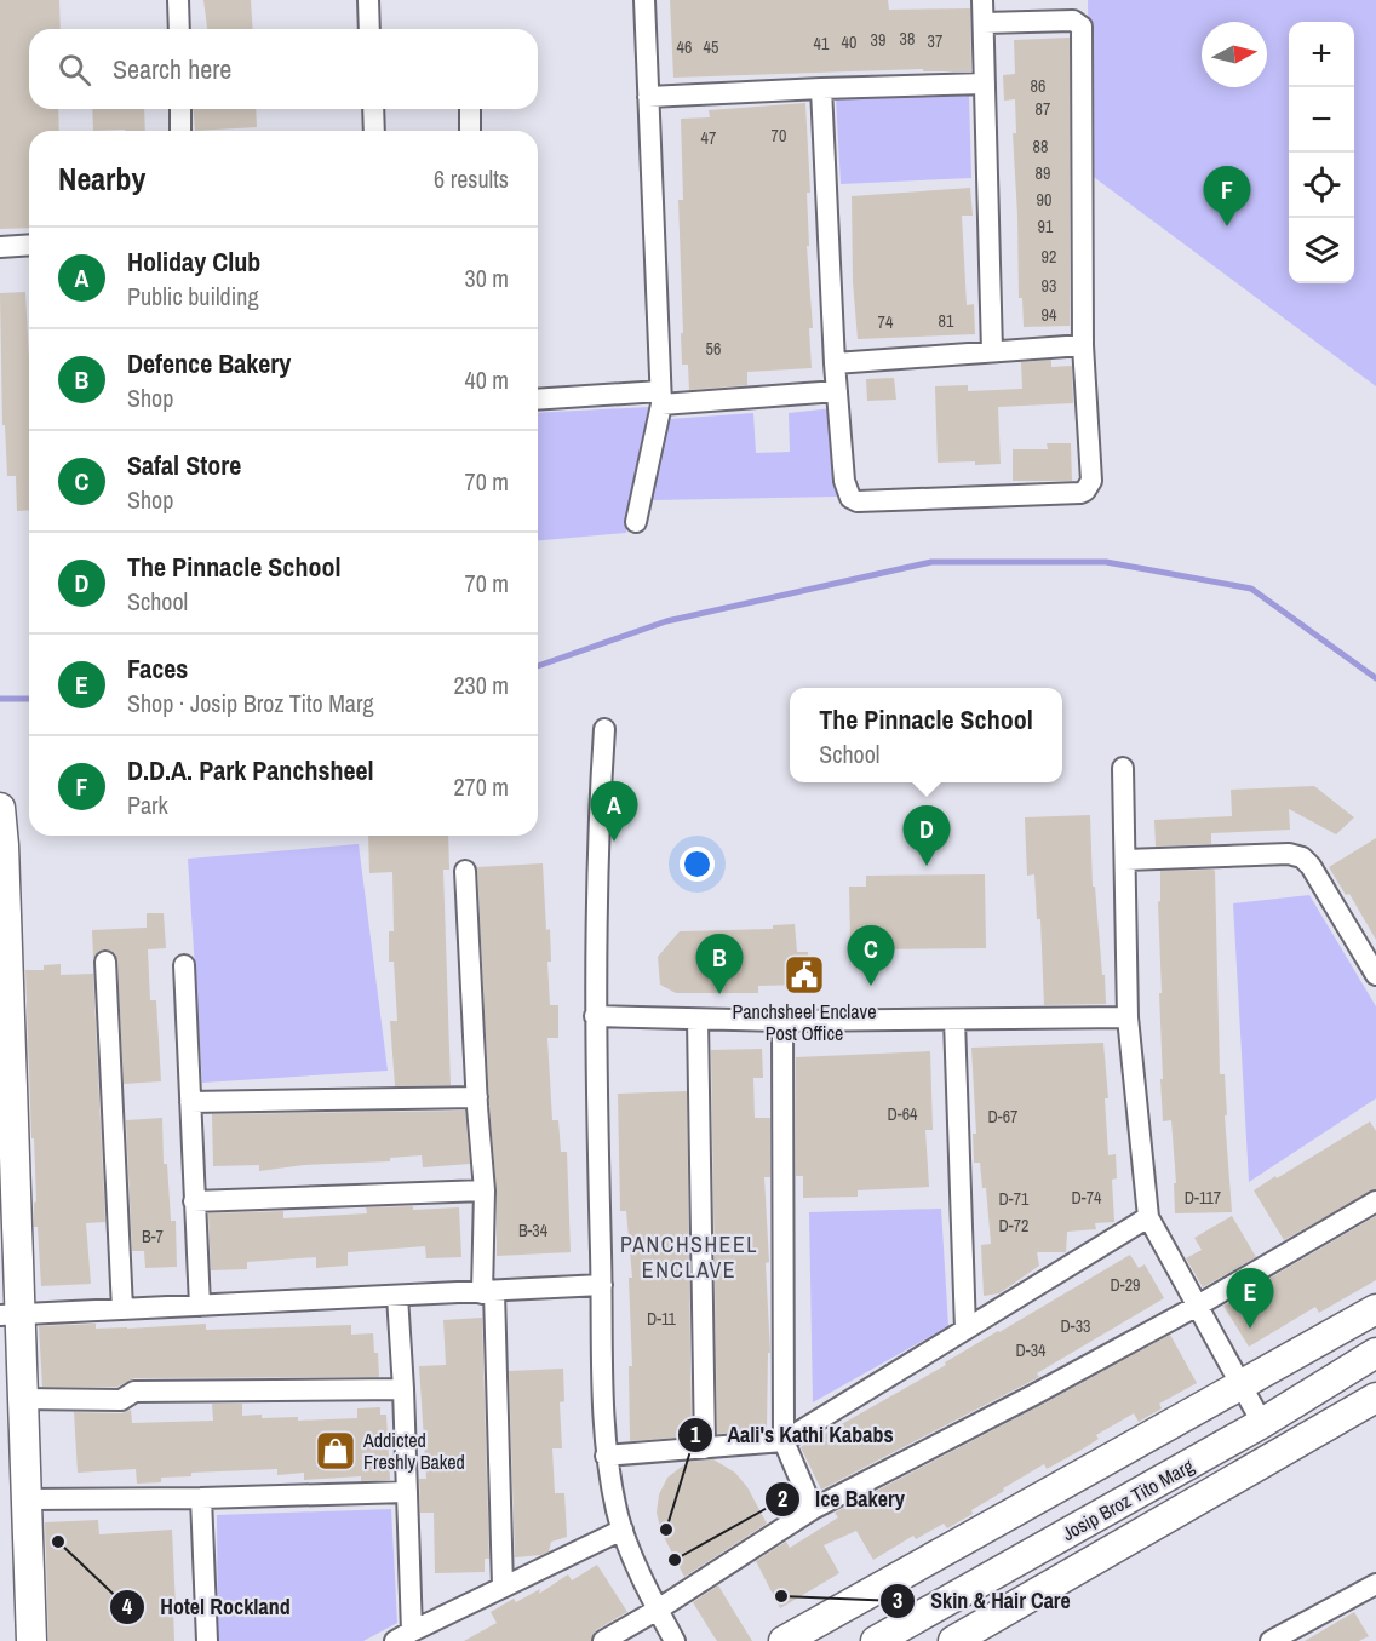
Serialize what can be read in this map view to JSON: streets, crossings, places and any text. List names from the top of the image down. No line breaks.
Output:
{"streets":{"street":["Josip Broz Tito Marg"]},"districts":["PANCHSHEEL ENCLAVE"],"places":{"public building":["Panchsheel Enclave Post Office"],"shop":["Addicted Freshly Baked"],"other":["Aali's Kathi Kababs","Hotel Rockland","Ice Bakery","Skin & Hair Care"]},"house_numbers":["38","39","37","40","41","46","45","86","87","70","47","88","89","90","91","92","93","94","81","74","56","D-64","D-67","D-74","D-117","D-71","D-72","B-34","B-7","D-29","D-11","D-33","D-34"],"north":"right","page":{"map_buttons":["+","−"],"search":"Search here","heading":["Nearby","6 results"],"pins":["F","A","D","C","B","E"],"list":[{"mark":"A","name":"Holiday Club","note":"Public building","value":"30 m"},{"mark":"B","name":"Defence Bakery","note":"Shop","value":"40 m"},{"mark":"C","name":"Safal Store","note":"Shop","value":"70 m"},{"mark":"D","name":"The Pinnacle School","note":"School","value":"70 m"},{"mark":"E","name":"Faces","note":"Shop · Josip Broz Tito Marg","value":"230 m"},{"mark":"F","name":"D.D.A. Park Panchsheel","note":"Park","value":"270 m"}],"popup":["The Pinnacle School","School"]}}
